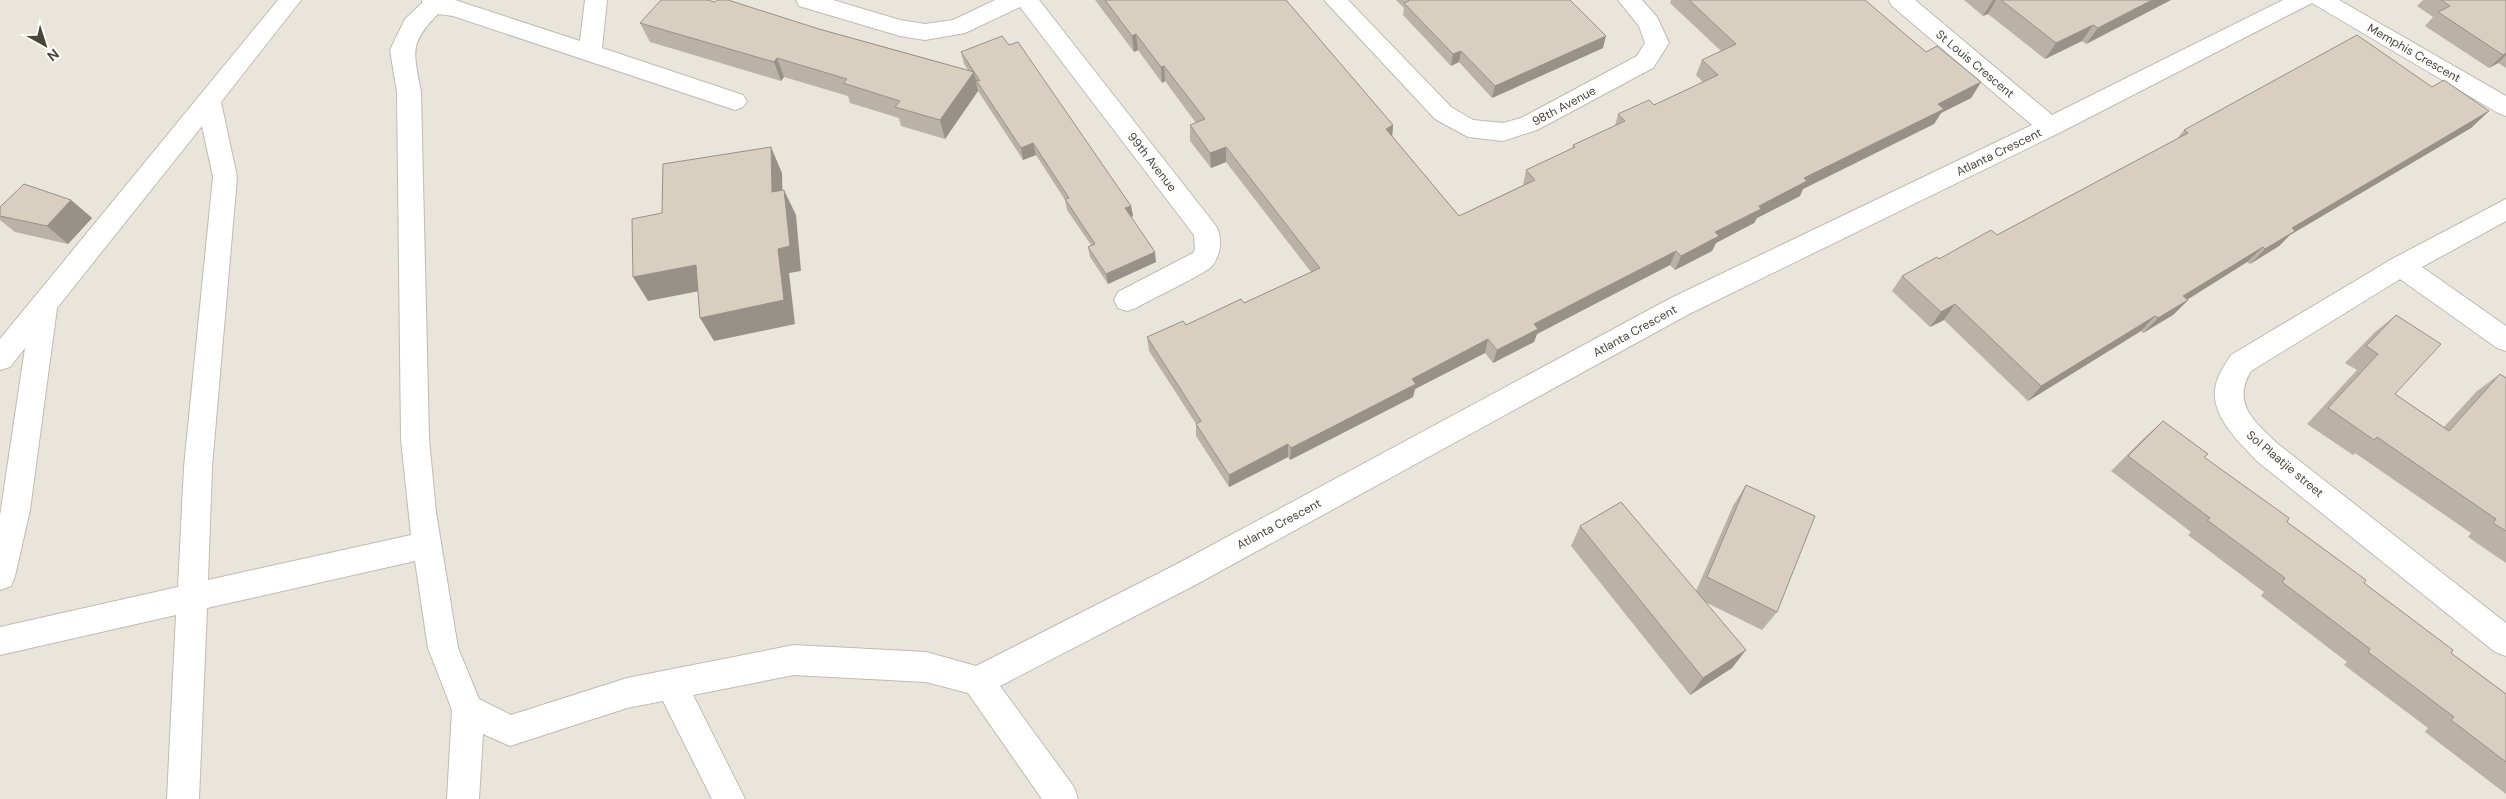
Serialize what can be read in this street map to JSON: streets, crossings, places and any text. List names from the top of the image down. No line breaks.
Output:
{"streets":{"street":["Memphis Crescent","St Louis Crescent","98th Avenue","Atlanta Crescent","99th Avenue","Sol Plaatjie street"]},"crossings":[["St Louis Crescent","Atlanta Crescent"]],"north":"bottom right"}
